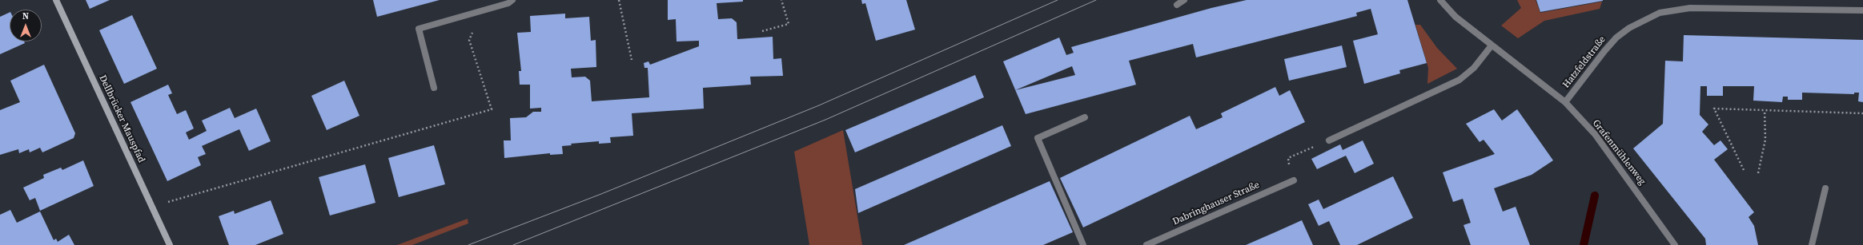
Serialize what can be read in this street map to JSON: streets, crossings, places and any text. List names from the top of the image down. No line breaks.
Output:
{"streets":{"main road":["Dellbrücker Mauspfad"],"street":["Hatzfeldstraße","Grafenmühlenweg","Dabringhauser Straße"]},"crossings":[["Hatzfeldstraße","Grafenmühlenweg"]],"north":"top"}
